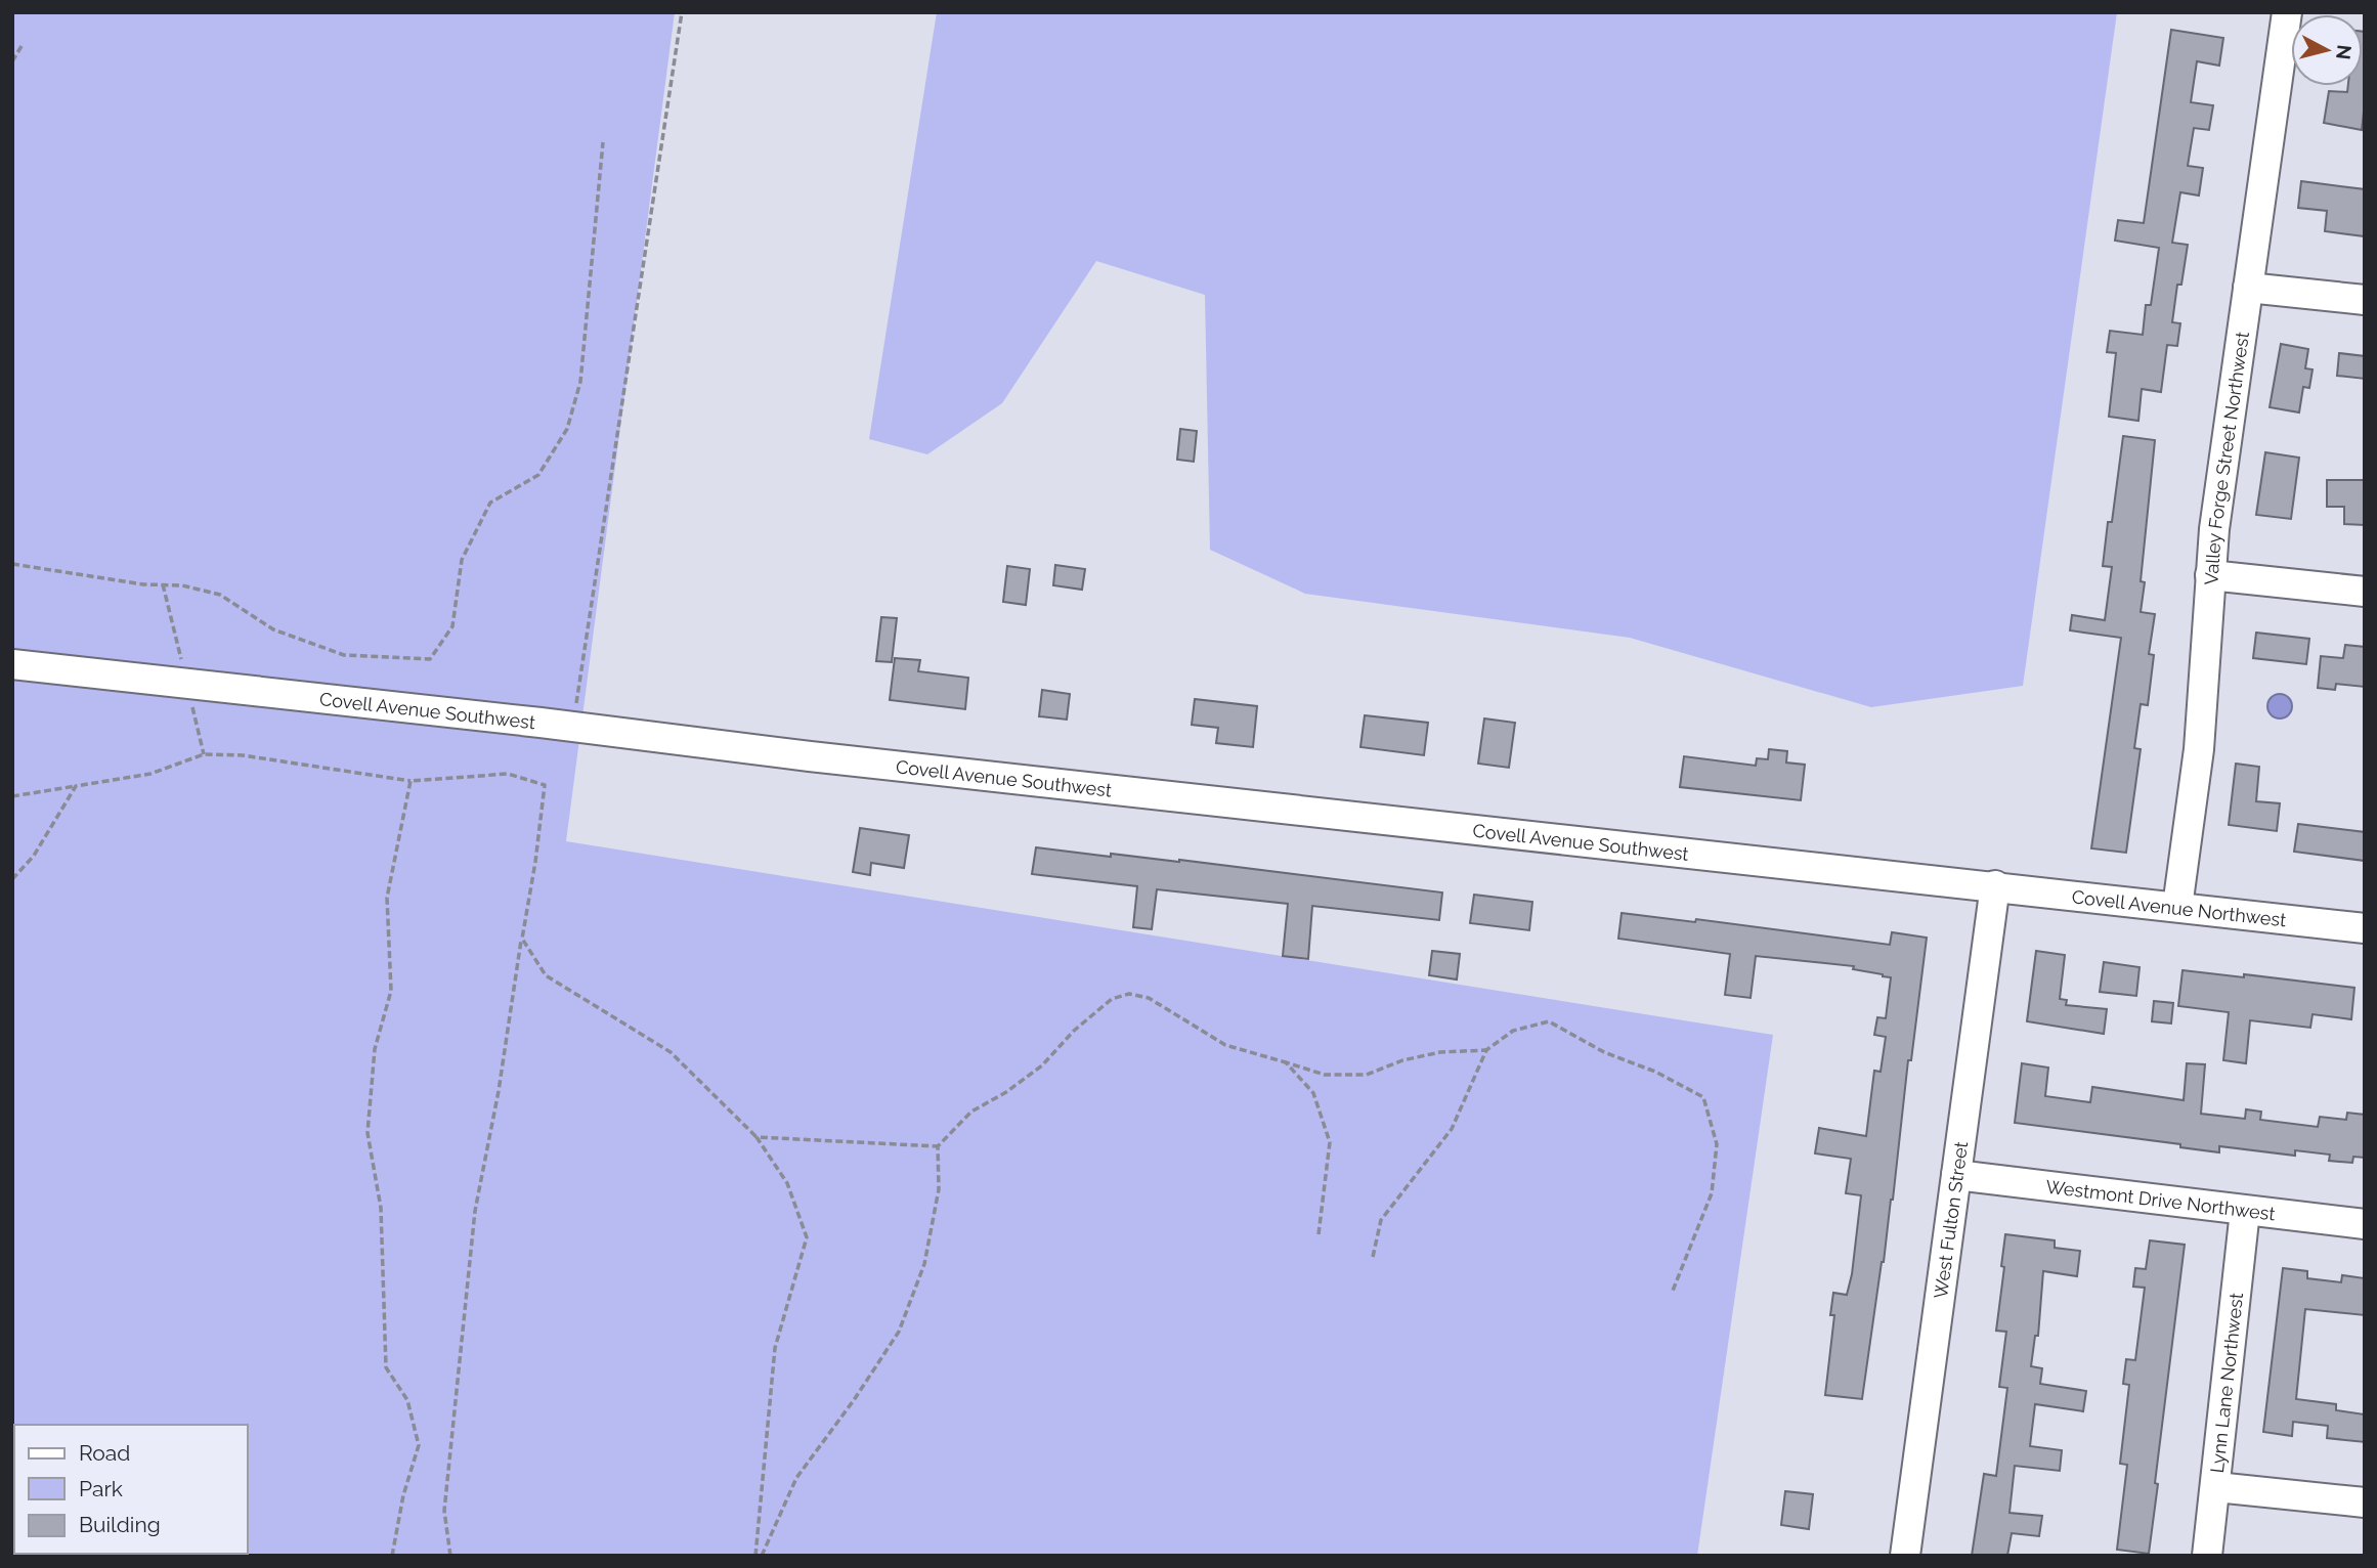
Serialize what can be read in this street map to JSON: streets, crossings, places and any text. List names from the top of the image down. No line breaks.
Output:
{"streets":{"street":["Valley Forge Street Northwest","Covell Avenue Southwest","Covell Avenue Northwest","Westmont Drive Northwest","West Fulton Street","Lynn Lane Northwest"]},"crossings":[["Valley Forge Street Northwest","Covell Avenue Northwest"],["Covell Avenue Southwest","Covell Avenue Northwest"],["Covell Avenue Southwest","West Fulton Street"],["Covell Avenue Northwest","West Fulton Street"],["Westmont Drive Northwest","West Fulton Street"],["Westmont Drive Northwest","Lynn Lane Northwest"]],"legend":["Road","Park","Building"],"north":"right"}
